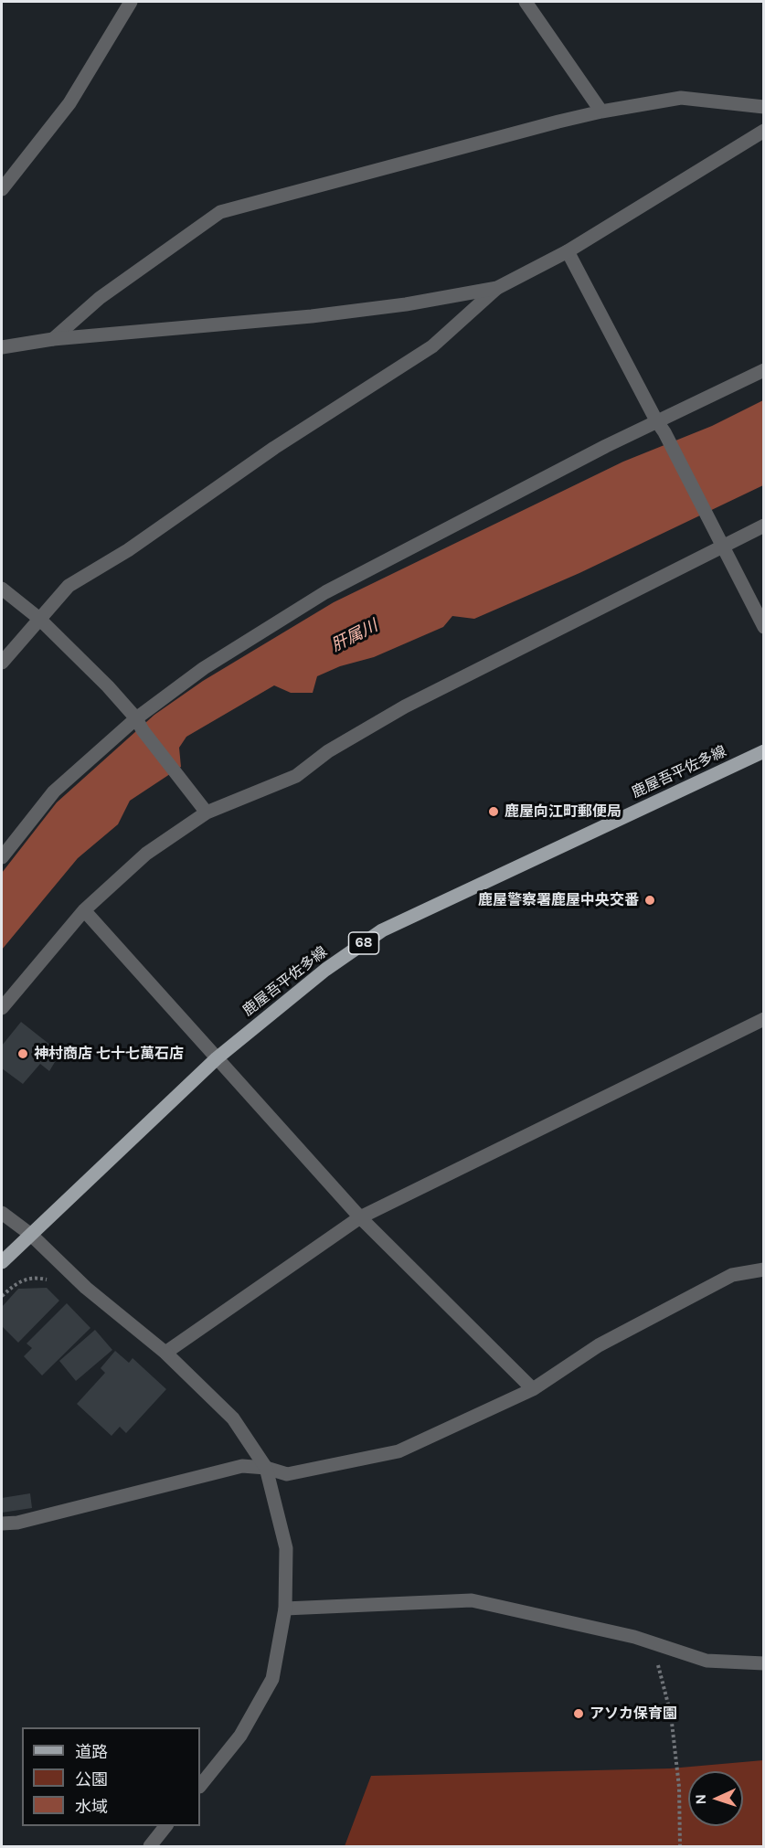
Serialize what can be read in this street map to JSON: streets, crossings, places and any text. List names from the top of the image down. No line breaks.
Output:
{"streets":{"main road":["鹿屋吾平佐多線","68"]},"water":["肝属川"],"places":["鹿屋向江町郵便局","鹿屋警察署鹿屋中央交番","神村商店 七十七萬石店","アソカ保育園"],"legend":["道路","公園","水域"],"north":"left"}
